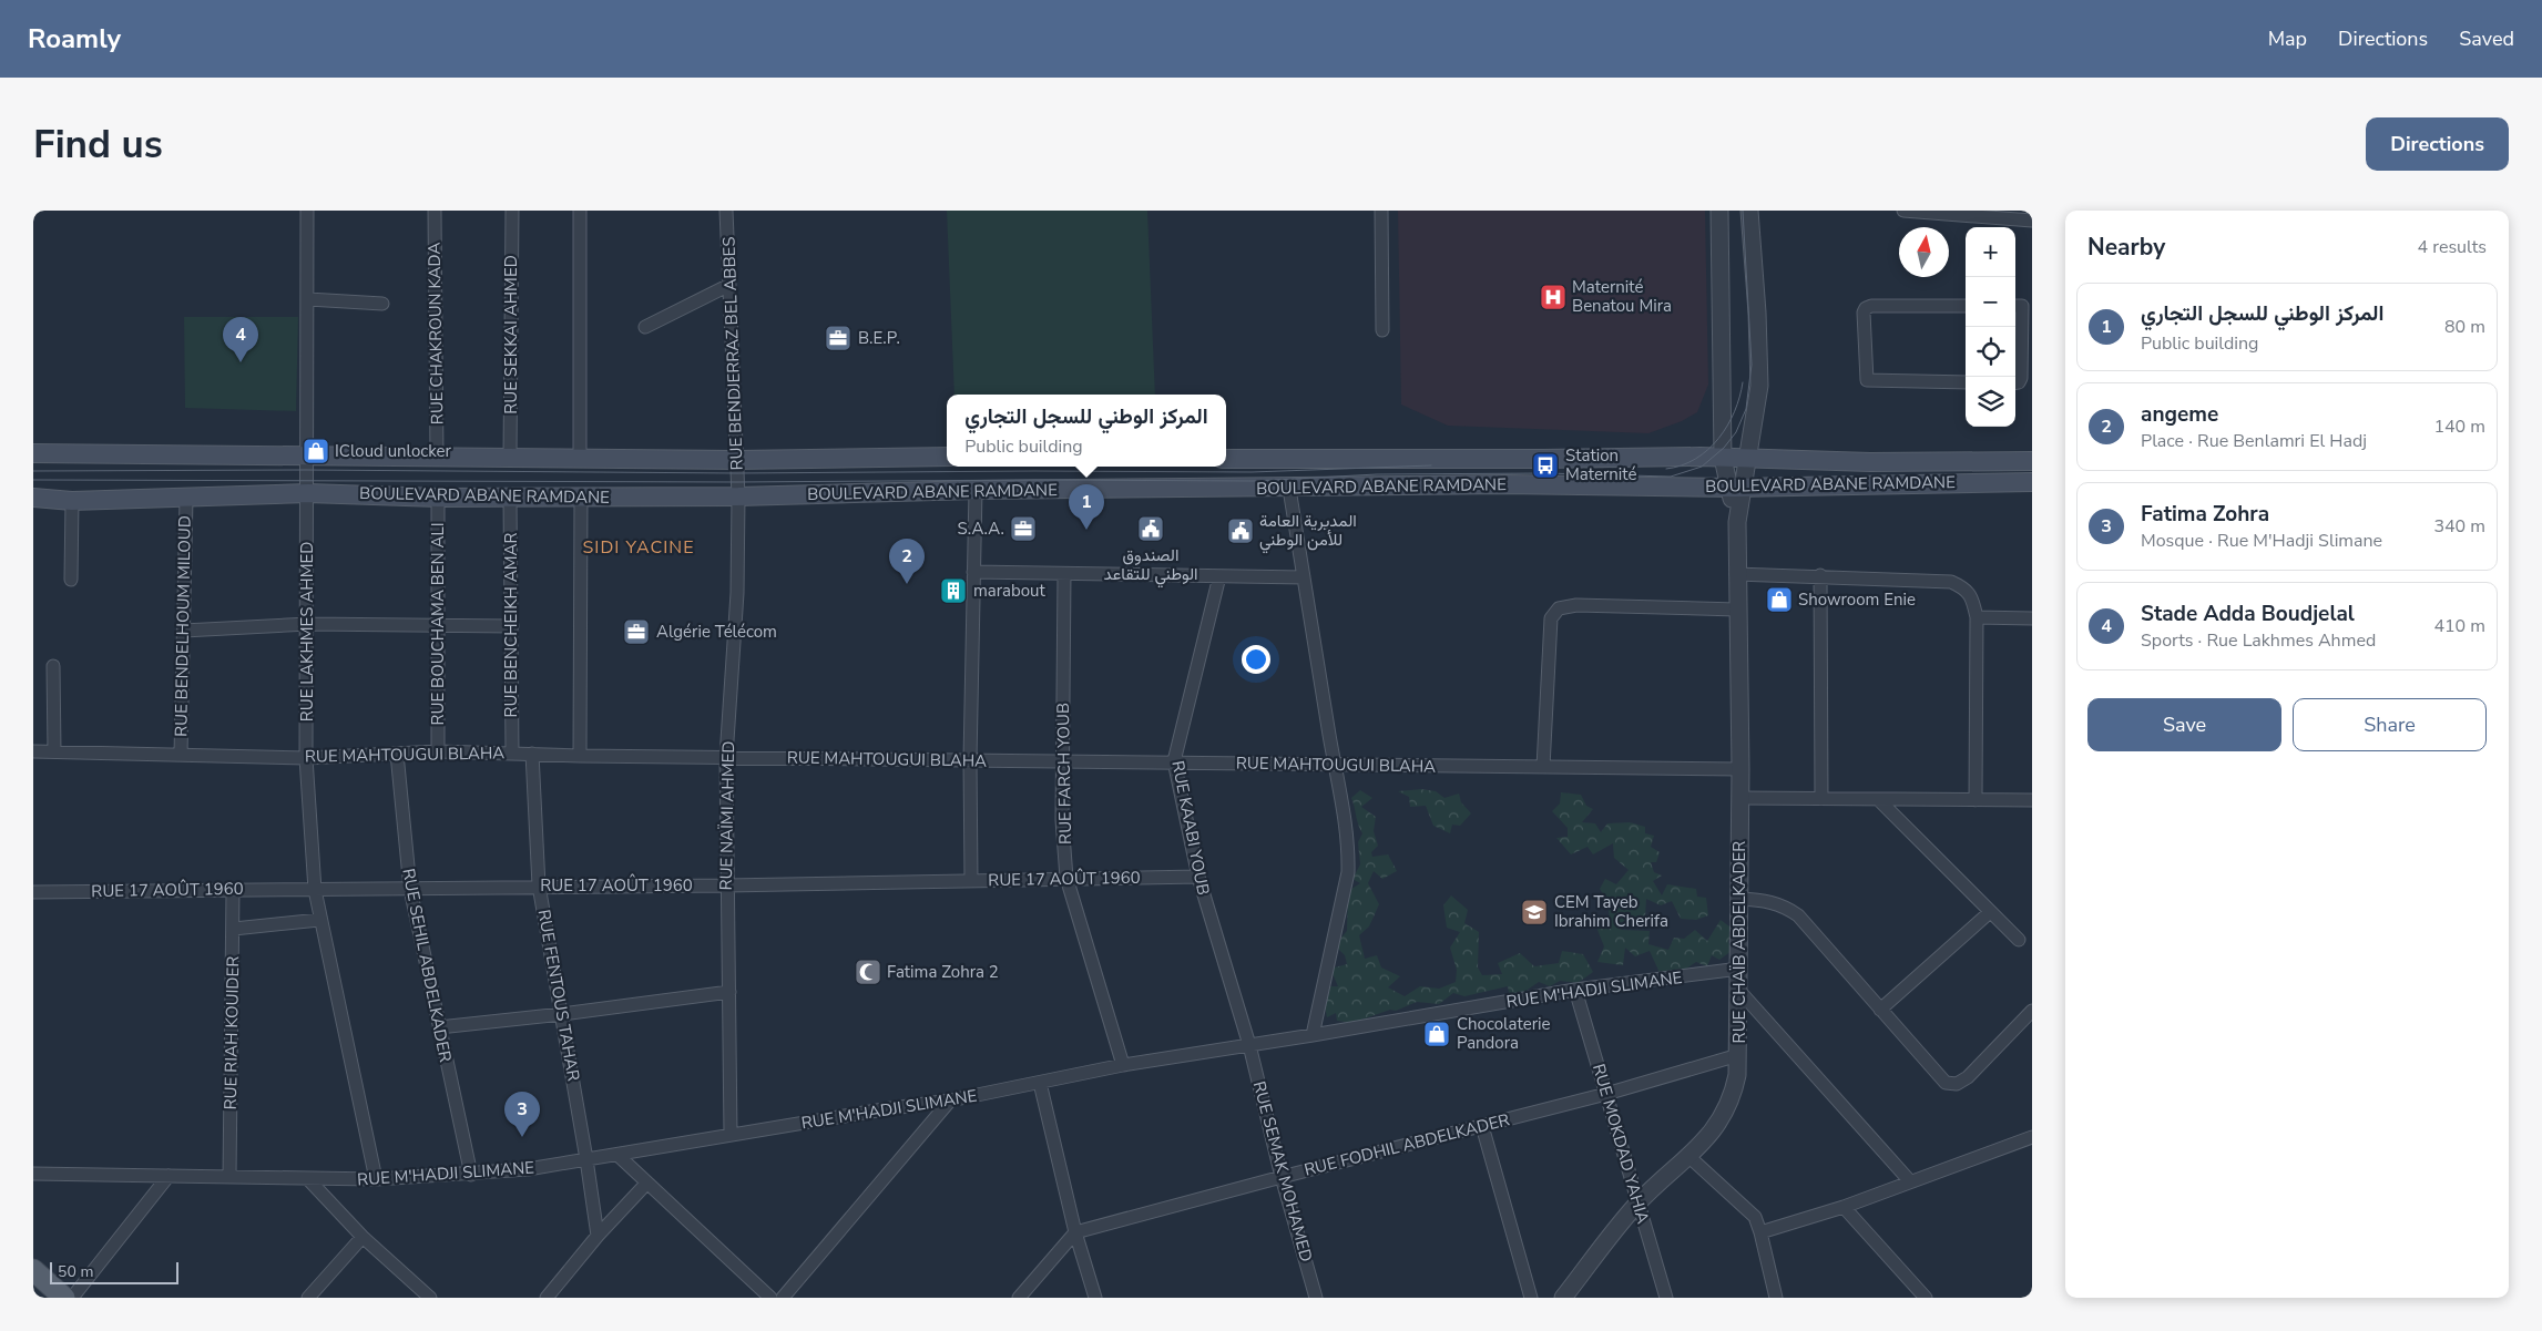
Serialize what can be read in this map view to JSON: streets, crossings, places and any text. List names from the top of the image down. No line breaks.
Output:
{"streets":{"main road":["BOULEVARD ABANE RAMDANE"],"street":["RUE CHAKROUN KADA","RUE SEKKAI AHMED","RUE BENDJERRAZ BEL ABBES","RUE BOUCHAMA BEN ALI","RUE BENCHEIKH AMAR","RUE BENDELHOUM MILOUD","RUE LAKHMES AHMED","RUE MAHTOUGUI BLAHA","RUE FARCH YOUB","RUE NAÏMI AHMED","RUE KAABI YOUB","RUE 17 AOÛT 1960","RUE CHAÏB ABDELKADER","RUE SEHIL ABDELKADER","RUE M'HADJI SLIMANE","RUE FENTOUS TAHAR","RUE RIAH KOUIDER","RUE MOKDAD YAHIA","RUE FODHIL ABDELKADER","RUE SEMAK MOHAMED"]},"crossings":[["RUE BENDJERRAZ BEL ABBES","BOULEVARD ABANE RAMDANE"],["RUE BENDJERRAZ BEL ABBES","RUE NAÏMI AHMED"],["BOULEVARD ABANE RAMDANE","RUE BOUCHAMA BEN ALI"],["BOULEVARD ABANE RAMDANE","RUE BENCHEIKH AMAR"],["BOULEVARD ABANE RAMDANE","RUE BENDELHOUM MILOUD"],["BOULEVARD ABANE RAMDANE","RUE LAKHMES AHMED"],["BOULEVARD ABANE RAMDANE","RUE NAÏMI AHMED"],["BOULEVARD ABANE RAMDANE","RUE CHAÏB ABDELKADER"],["RUE BOUCHAMA BEN ALI","RUE MAHTOUGUI BLAHA"],["RUE BENCHEIKH AMAR","RUE MAHTOUGUI BLAHA"],["RUE BENDELHOUM MILOUD","RUE MAHTOUGUI BLAHA"],["RUE LAKHMES AHMED","RUE MAHTOUGUI BLAHA"],["RUE LAKHMES AHMED","RUE 17 AOÛT 1960"],["RUE LAKHMES AHMED","RUE M'HADJI SLIMANE"],["RUE MAHTOUGUI BLAHA","RUE FARCH YOUB"],["RUE MAHTOUGUI BLAHA","RUE NAÏMI AHMED"],["RUE MAHTOUGUI BLAHA","RUE KAABI YOUB"],["RUE MAHTOUGUI BLAHA","RUE CHAÏB ABDELKADER"],["RUE MAHTOUGUI BLAHA","RUE SEHIL ABDELKADER"],["RUE MAHTOUGUI BLAHA","RUE FENTOUS TAHAR"],["RUE FARCH YOUB","RUE 17 AOÛT 1960"],["RUE FARCH YOUB","RUE M'HADJI SLIMANE"],["RUE NAÏMI AHMED","RUE 17 AOÛT 1960"],["RUE NAÏMI AHMED","RUE M'HADJI SLIMANE"],["RUE KAABI YOUB","RUE 17 AOÛT 1960"],["RUE KAABI YOUB","RUE M'HADJI SLIMANE"],["RUE KAABI YOUB","RUE SEMAK MOHAMED"],["RUE 17 AOÛT 1960","RUE SEHIL ABDELKADER"],["RUE 17 AOÛT 1960","RUE FENTOUS TAHAR"],["RUE 17 AOÛT 1960","RUE RIAH KOUIDER"],["RUE CHAÏB ABDELKADER","RUE M'HADJI SLIMANE"],["RUE CHAÏB ABDELKADER","RUE MOKDAD YAHIA"],["RUE CHAÏB ABDELKADER","RUE FODHIL ABDELKADER"],["RUE SEHIL ABDELKADER","RUE M'HADJI SLIMANE"],["RUE M'HADJI SLIMANE","RUE FENTOUS TAHAR"],["RUE M'HADJI SLIMANE","RUE RIAH KOUIDER"],["RUE M'HADJI SLIMANE","RUE MOKDAD YAHIA"],["RUE M'HADJI SLIMANE","RUE SEMAK MOHAMED"],["RUE MOKDAD YAHIA","RUE FODHIL ABDELKADER"],["RUE FODHIL ABDELKADER","RUE SEMAK MOHAMED"]],"districts":["SIDI YACINE"],"places":{"hospital":["Maternité Benatou Mira"],"office":["B.E.P.","S.A.A.","Algérie Télécom"],"shop":["ICloud unlocker","Showroom Enie","Chocolaterie Pandora"],"bus stop":["Station Maternité"],"public building":["الصندوق الوطني للتقاعد","المديرية العامة للأمن الوطني"],"building":["marabout"],"school or university":["CEM Tayeb Ibrahim Cherifa"],"mosque":["Fatima Zohra 2"]},"scale_bar":"50 m","north":"top","page":{"header":"Roamly","nav":["Map","Directions","Saved"],"buttons":["Directions",["Save","Share"]],"title":"Find us","heading":["Nearby","4 results"],"map_buttons":["+","−"],"list":[{"mark":"1","name":"المركز الوطني للسجل التجاري","note":"Public building","value":"80 m"},{"mark":"2","name":"angeme","note":"Place · Rue Benlamri El Hadj","value":"140 m"},{"mark":"3","name":"Fatima Zohra","note":"Mosque · Rue M'Hadji Slimane","value":"340 m"},{"mark":"4","name":"Stade Adda Boudjelal","note":"Sports · Rue Lakhmes Ahmed","value":"410 m"}],"pins":["4","1","2","3"],"popup":["المركز الوطني للسجل التجاري","Public building"],"scale":"50 m"}}
